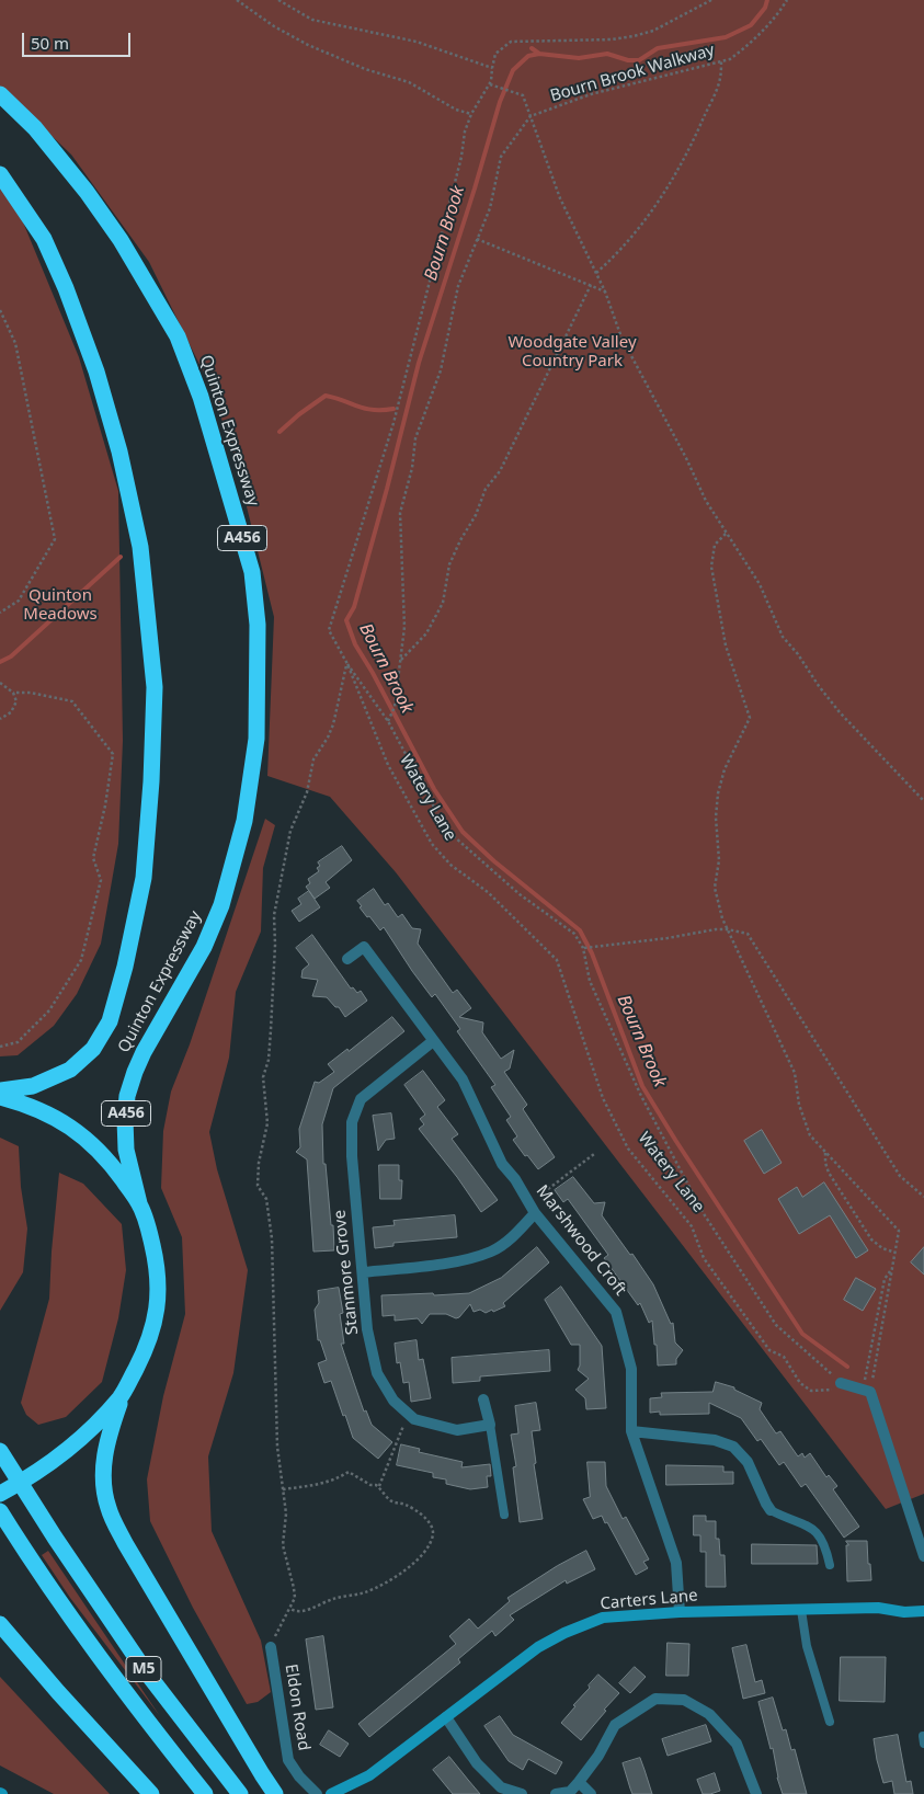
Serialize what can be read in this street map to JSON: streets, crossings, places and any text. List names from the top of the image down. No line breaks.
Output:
{"streets":{"highway":["Quinton Expressway","A456","M5"],"street":["Marshwood Croft","Stanmore Grove","Carters Lane","Eldon Road"],"path":["Bourn Brook Walkway","Watery Lane"]},"crossings":[["Marshwood Croft","Stanmore Grove"],["Marshwood Croft","Carters Lane"]],"water":["Bourn Brook"],"parks":["Woodgate Valley Country Park","Quinton Meadows"],"scale_bar":"50 m"}
